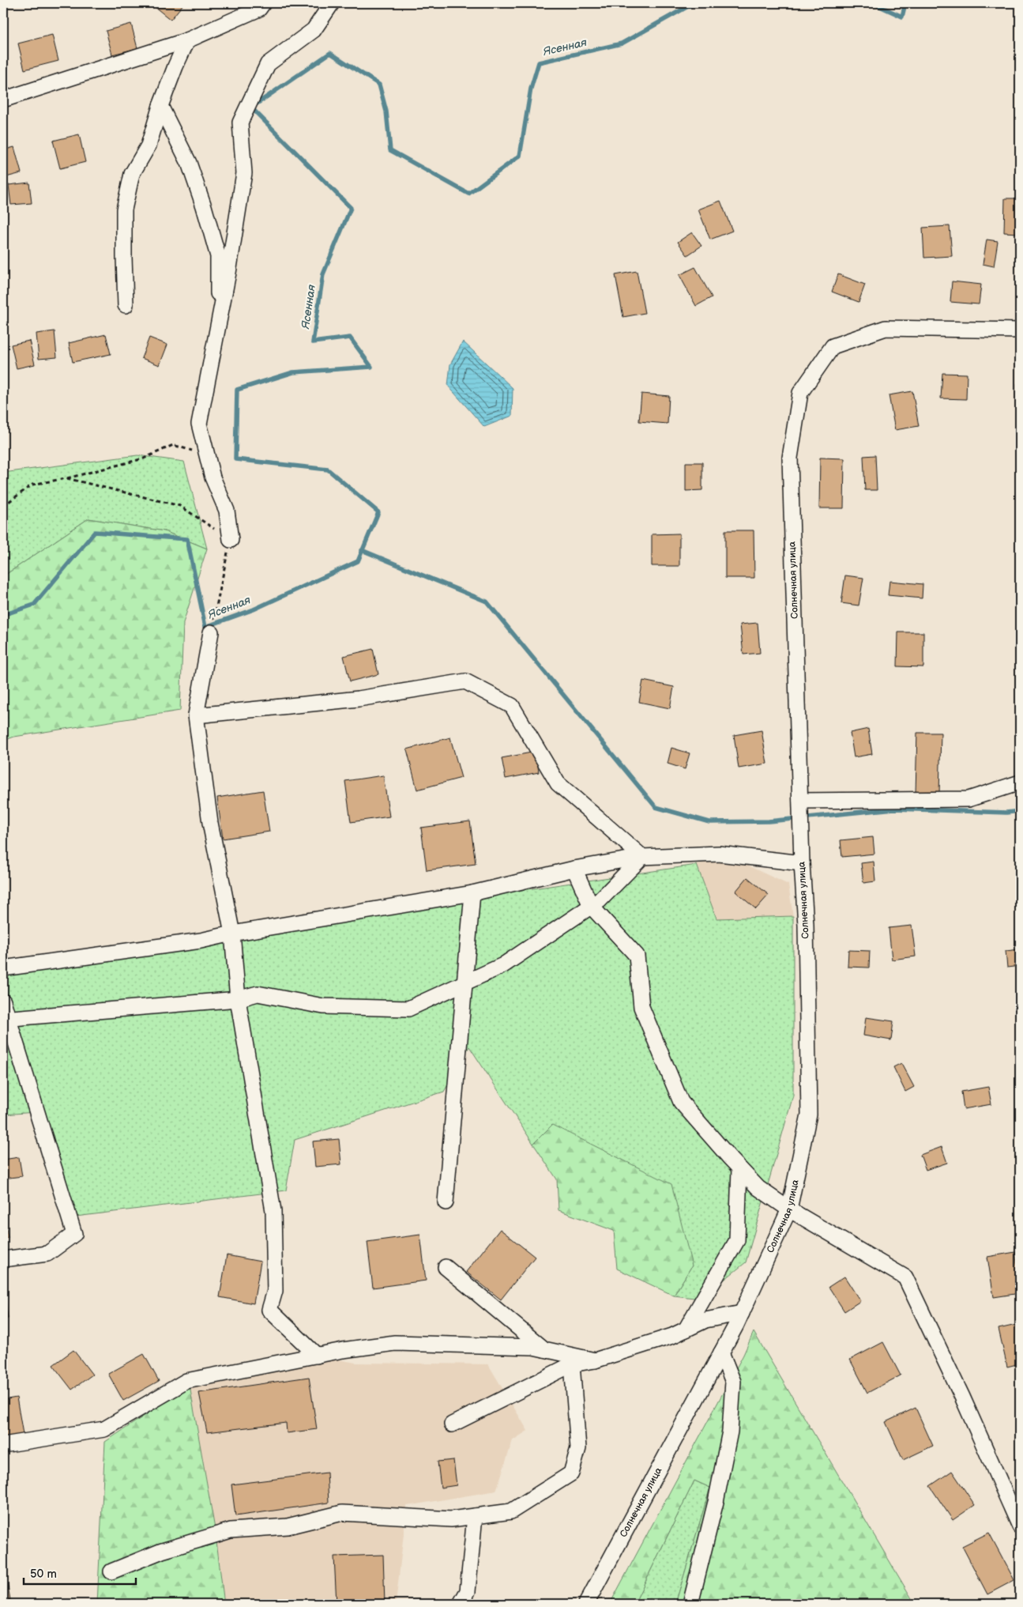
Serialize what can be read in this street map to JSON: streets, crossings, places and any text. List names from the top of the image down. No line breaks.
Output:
{"streets":{"street":["Солнечная улица"]},"water":["Ясенная"],"scale_bar":"50 m"}
